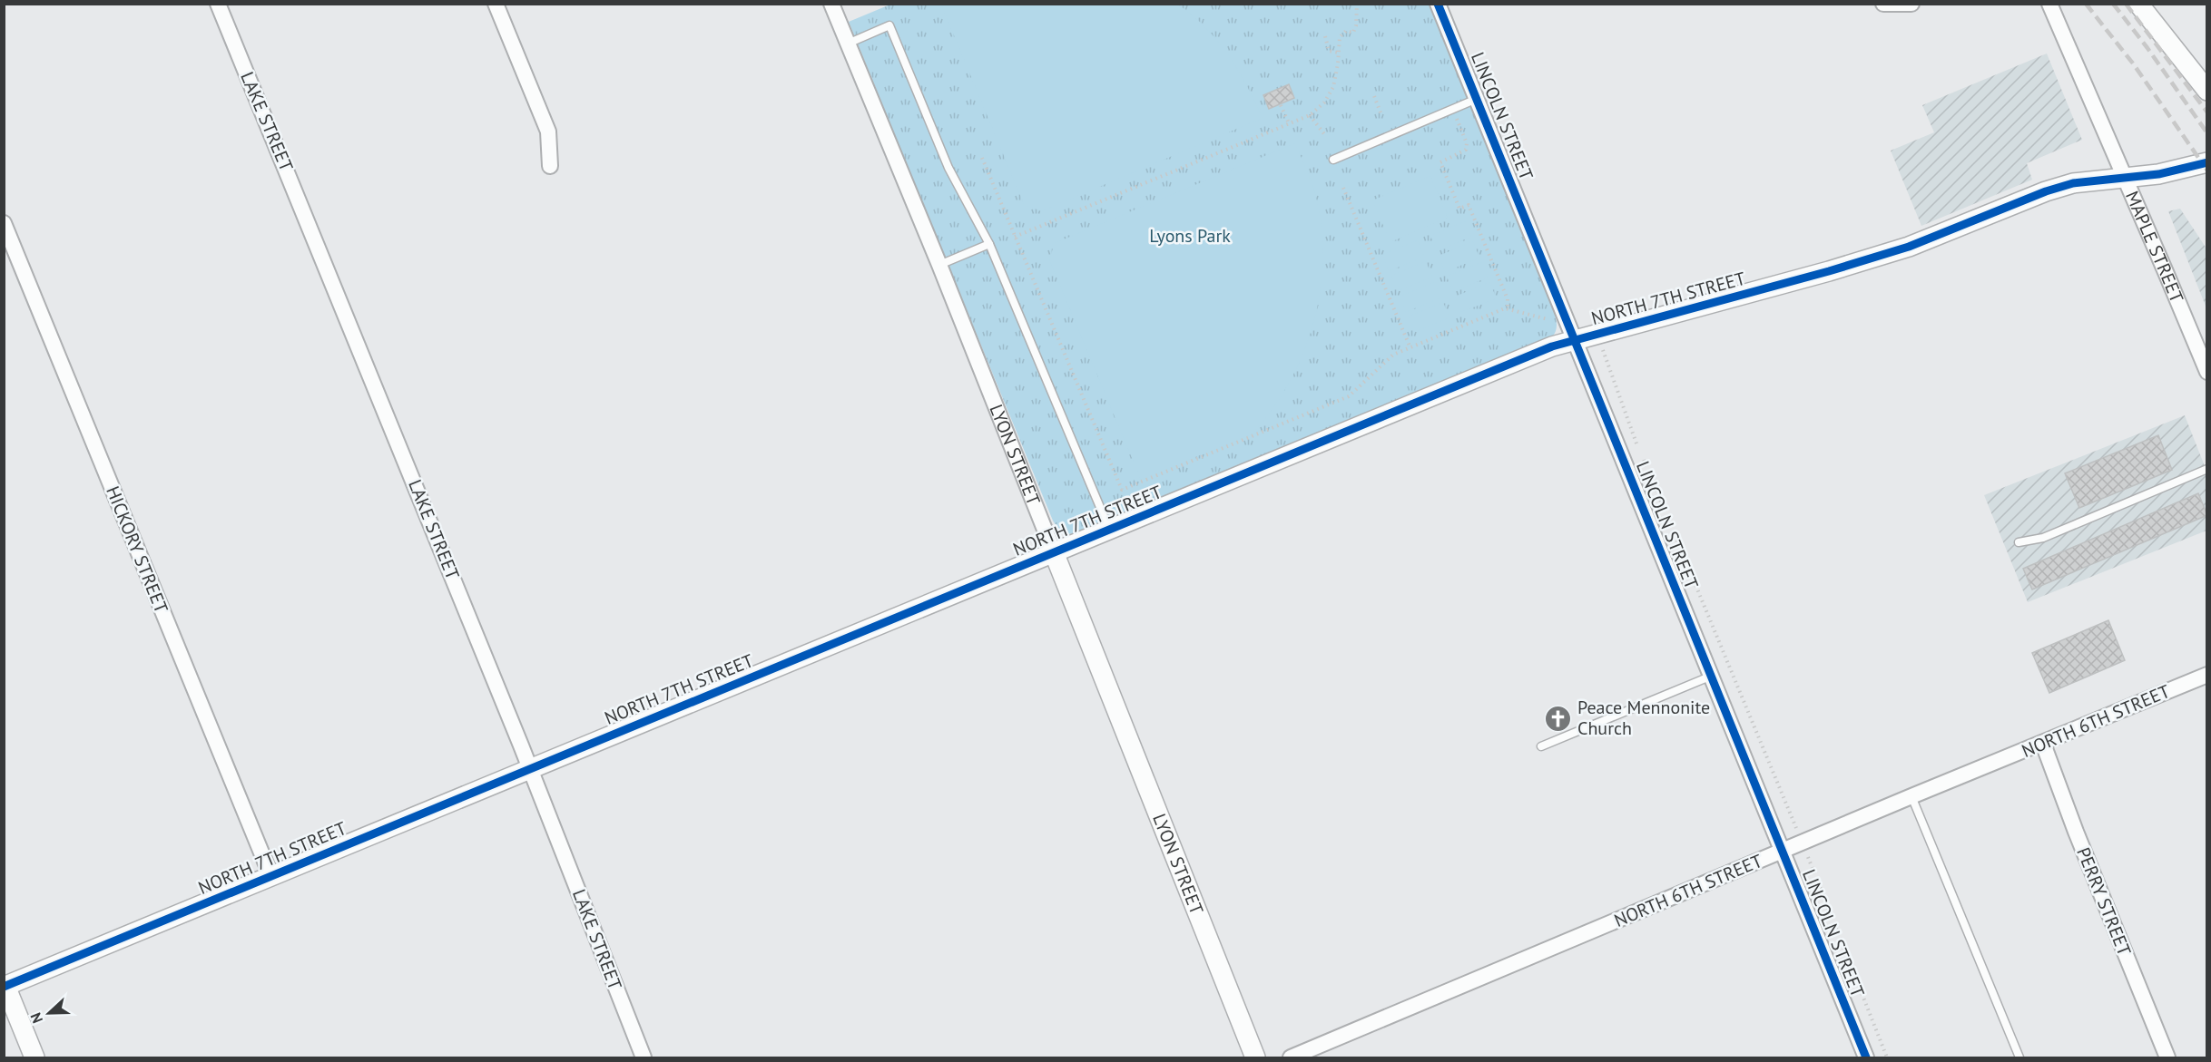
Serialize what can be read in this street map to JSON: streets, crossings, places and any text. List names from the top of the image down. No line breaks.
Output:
{"streets":{"street":["LINCOLN STREET","LAKE STREET","MAPLE STREET","NORTH 7TH STREET","LYON STREET","HICKORY STREET","NORTH 6TH STREET","PERRY STREET"]},"crossings":[["LINCOLN STREET","NORTH 7TH STREET"],["LINCOLN STREET","NORTH 6TH STREET"],["LAKE STREET","NORTH 7TH STREET"],["MAPLE STREET","NORTH 7TH STREET"],["NORTH 7TH STREET","LYON STREET"],["NORTH 7TH STREET","HICKORY STREET"],["NORTH 6TH STREET","PERRY STREET"]],"parks":["Lyons Park"],"places":{"church":["Peace Mennonite Church"]},"north":"left"}
